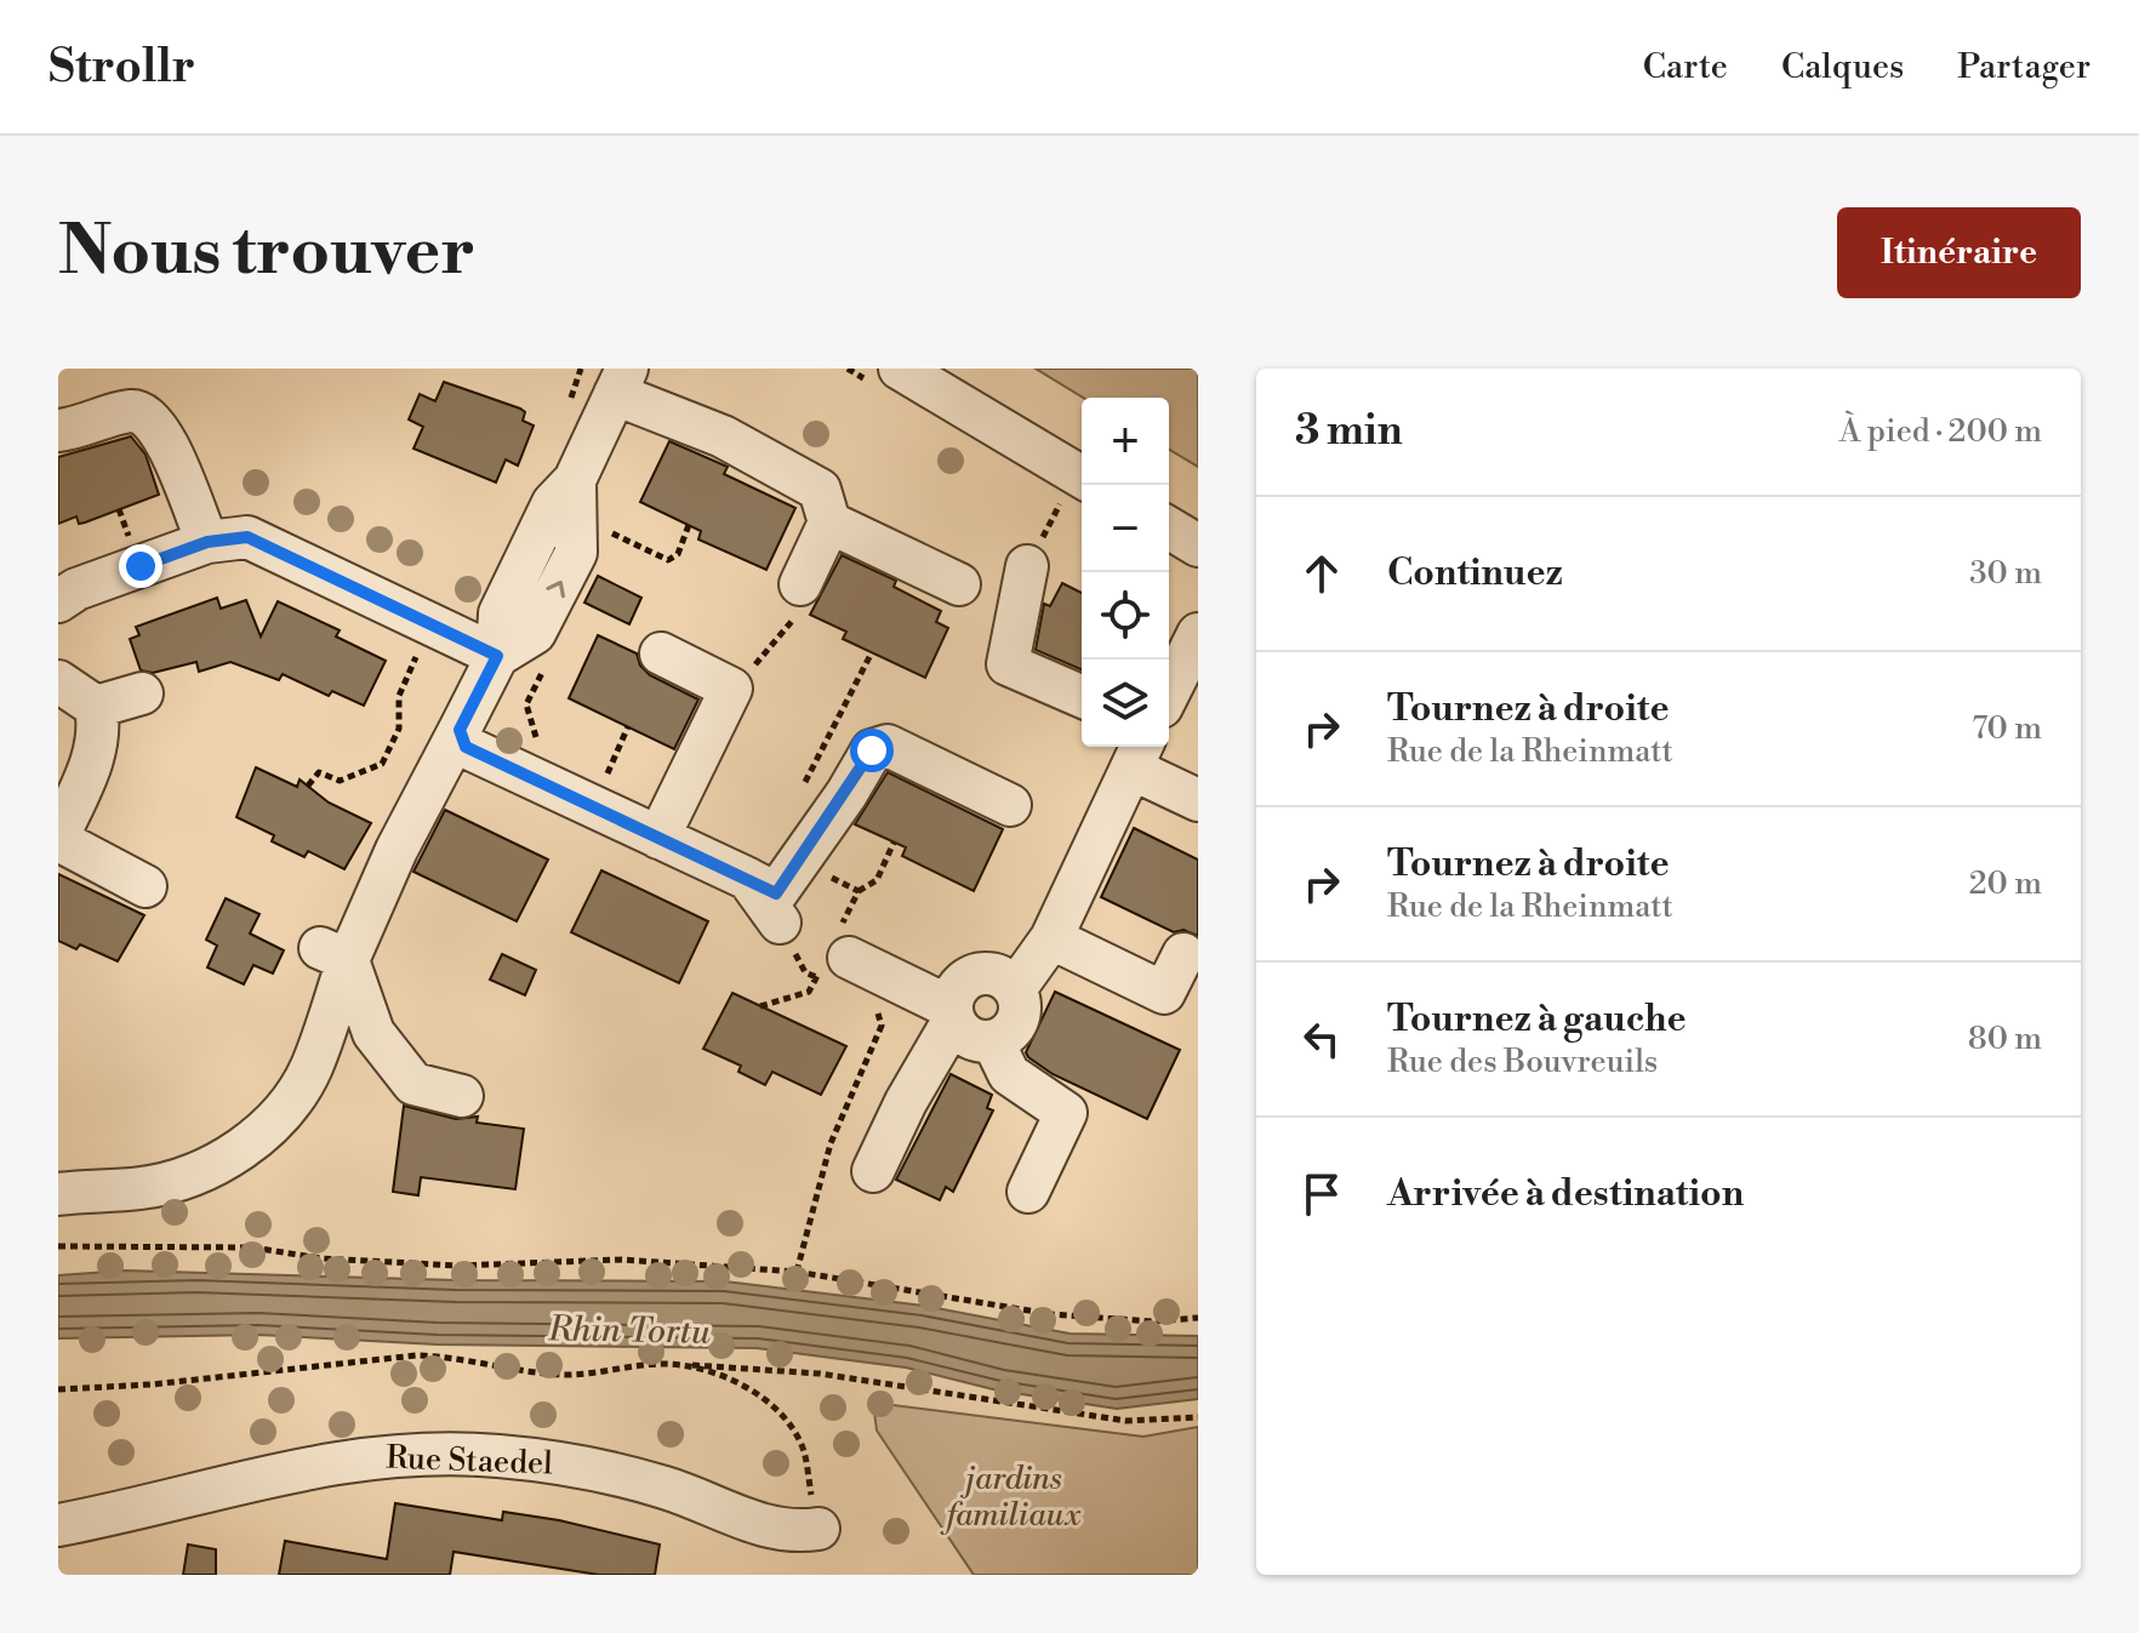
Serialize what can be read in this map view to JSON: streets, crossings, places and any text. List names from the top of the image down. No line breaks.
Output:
{"streets":{"street":["Rue Staedel"]},"water":["Rhin Tortu"],"parks":["jardins familiaux"],"page":{"header":"Strollr","nav":["Carte","Calques","Partager"],"buttons":"Itinéraire","title":"Nous trouver","heading":["3 min","À pied · 200 m"],"map_buttons":["+","−"],"list":[["Continuez","30 m"],["Tournez à droite","Rue de la Rheinmatt","70 m"],["Tournez à droite","Rue de la Rheinmatt","20 m"],["Tournez à gauche","Rue des Bouvreuils","80 m"],"Arrivée à destination"]}}
